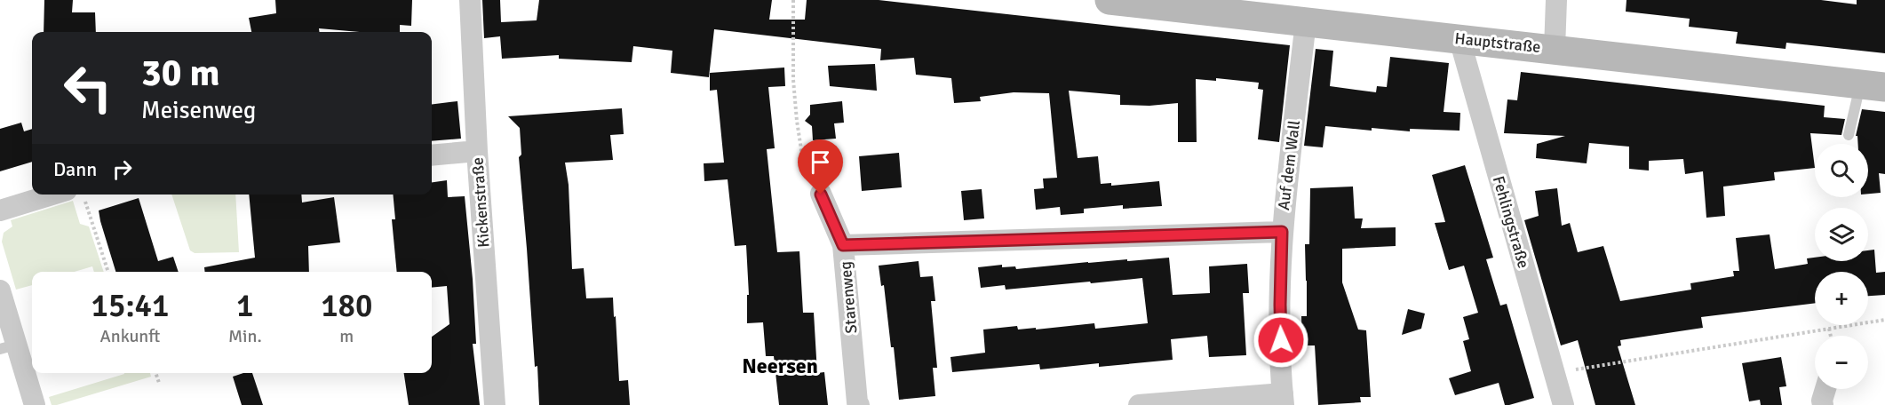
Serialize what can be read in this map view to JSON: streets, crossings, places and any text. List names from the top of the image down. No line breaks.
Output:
{"streets":{"street":["Hauptstraße","Auf dem Wall","Kickenstraße","Fehlingstraße","Starenweg"]},"crossings":[["Hauptstraße","Auf dem Wall"],["Hauptstraße","Fehlingstraße"]],"districts":["Neersen"],"page":{"turn":["30 m","Meisenweg"],"map_buttons":["+","−"],"then":"Dann","eta":["15:41","Ankunft","1","Min.","180","m"]}}
